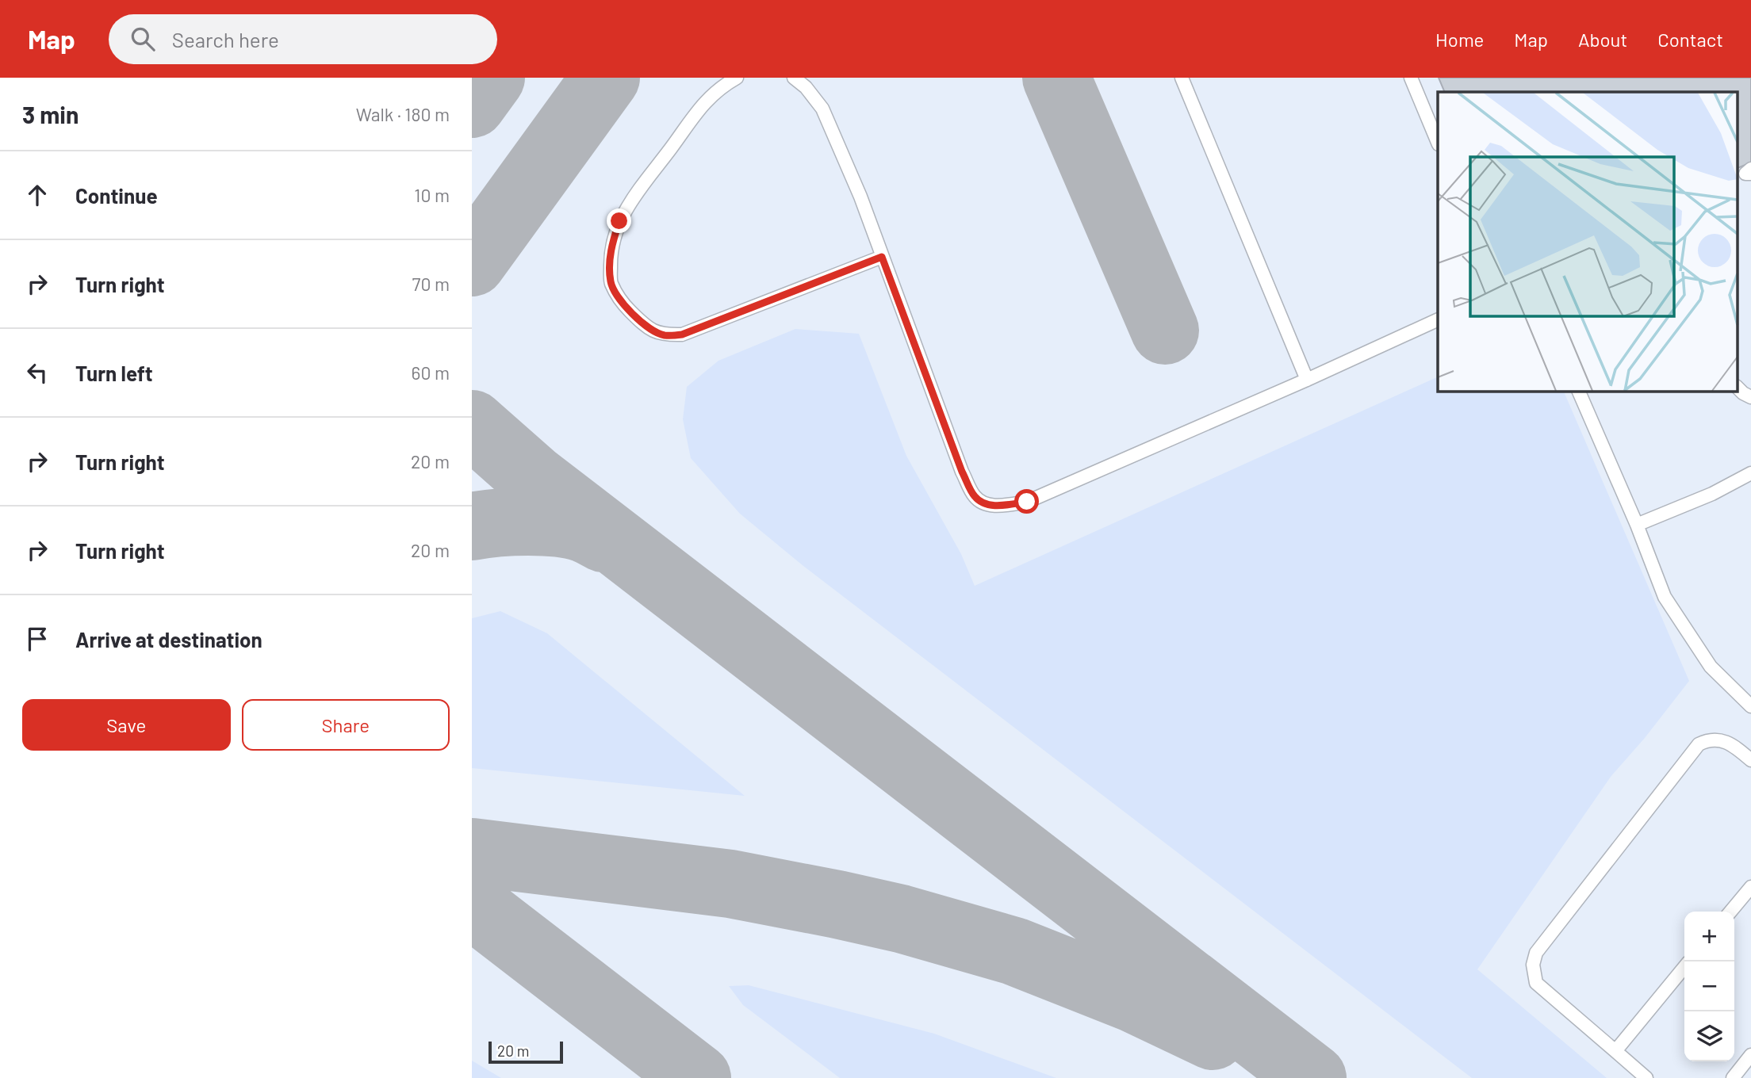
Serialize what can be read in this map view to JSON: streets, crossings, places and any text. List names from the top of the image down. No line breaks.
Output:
{"scale_bar":"20 m","page":{"header":"Map","search":"Search here","nav":["Home","Map","About","Contact"],"heading":["3 min","Walk · 180 m"],"list":[["Continue","10 m"],["Turn right","70 m"],["Turn left","60 m"],["Turn right","20 m"],["Turn right","20 m"],"Arrive at destination"],"buttons":["Save","Share"],"map_buttons":["+","−"],"scale":"20 m"}}
